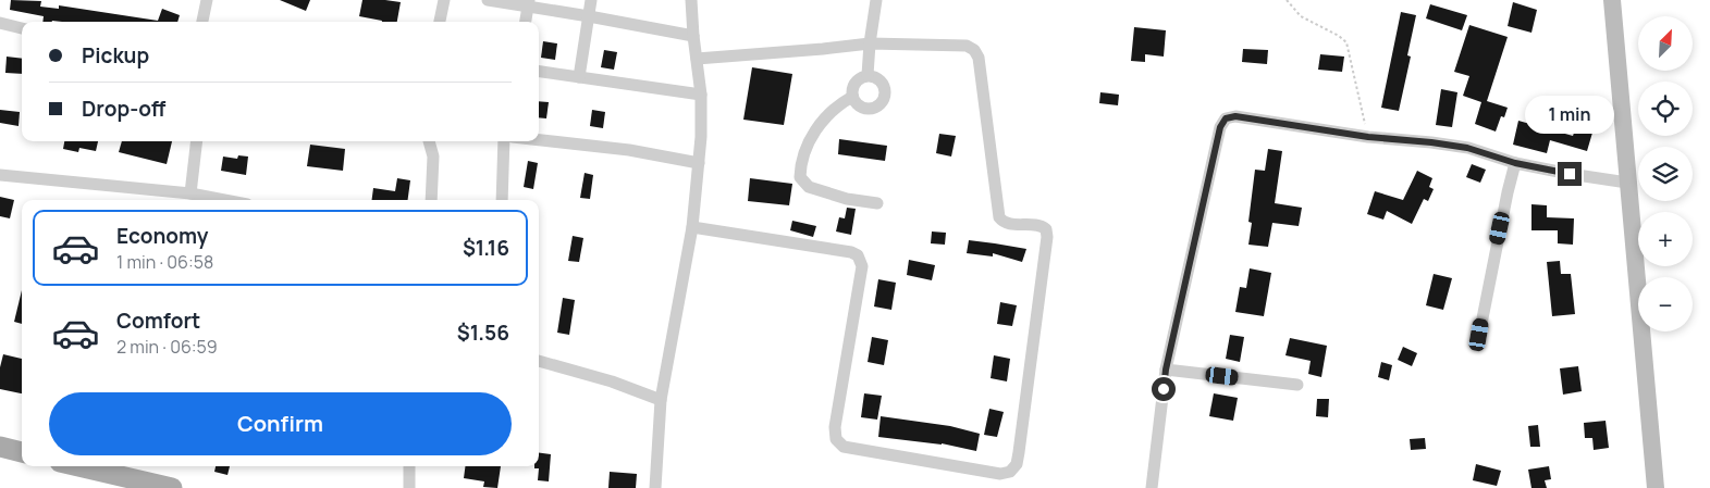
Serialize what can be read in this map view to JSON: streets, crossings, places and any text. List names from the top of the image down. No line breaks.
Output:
{"north":"top right","page":{"map_buttons":["+","−"],"banner":["Pickup","Drop-off"],"bubble":"1 min","list":[{"name":"Economy","note":"1 min · 06:58","value":"$1.16"},{"name":"Comfort","note":"2 min · 06:59","value":"$1.56"}],"buttons":"Confirm"}}
